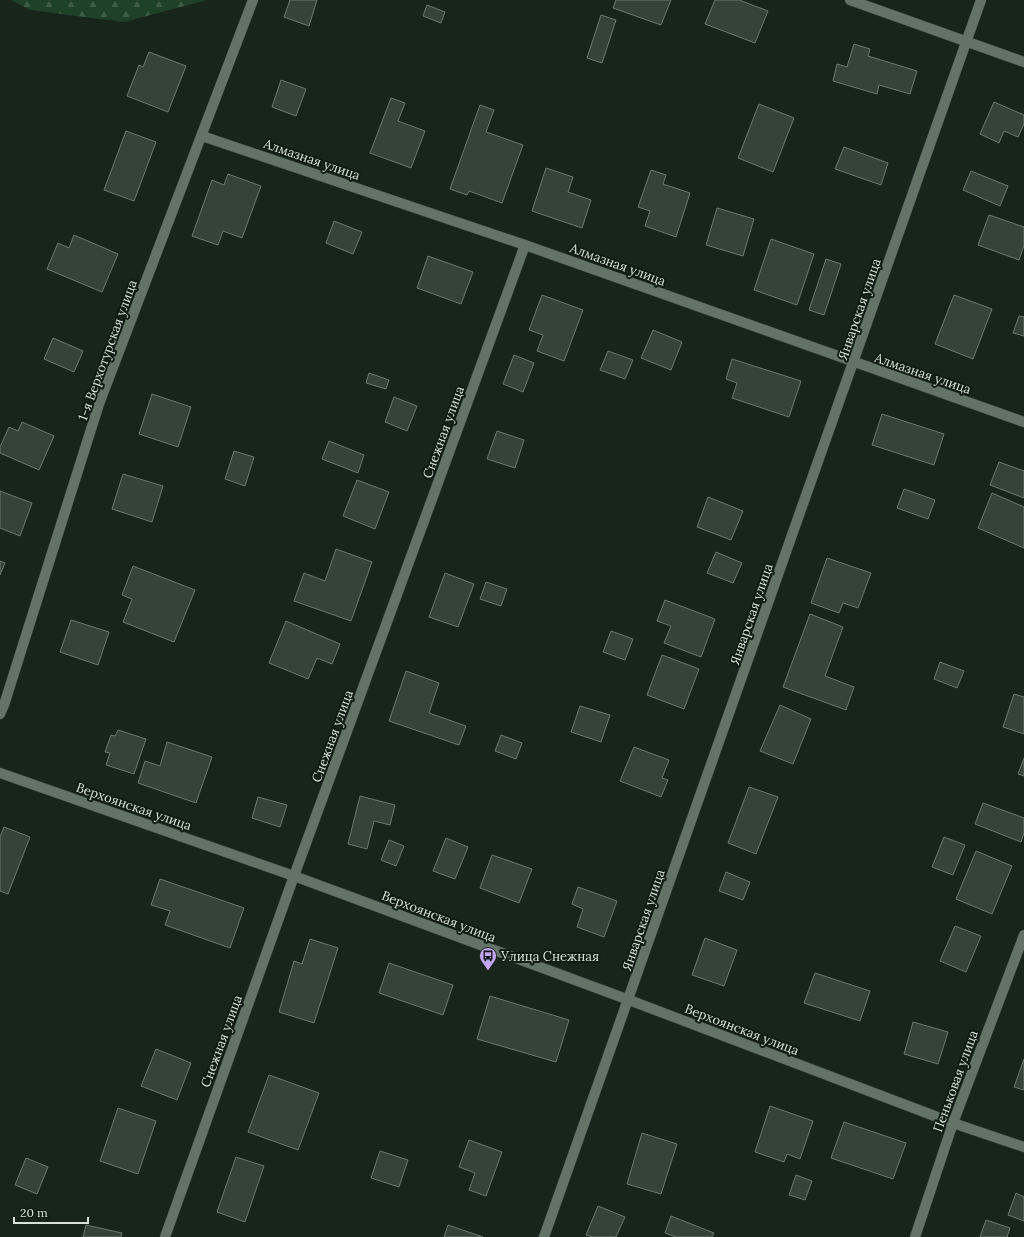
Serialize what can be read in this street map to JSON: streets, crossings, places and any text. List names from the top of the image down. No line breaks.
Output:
{"streets":{"street":["Алмазная улица","Январская улица","1-я Верхотурская улица","Снежная улица","Верхоянская улица","Пеньковая улица"]},"crossings":[["Алмазная улица","Январская улица"],["Алмазная улица","1-я Верхотурская улица"],["Алмазная улица","Снежная улица"],["Январская улица","Верхоянская улица"],["Снежная улица","Верхоянская улица"],["Верхоянская улица","Пеньковая улица"]],"places":{"bus stop":["Улица Снежная"]},"scale_bar":"20 m"}
